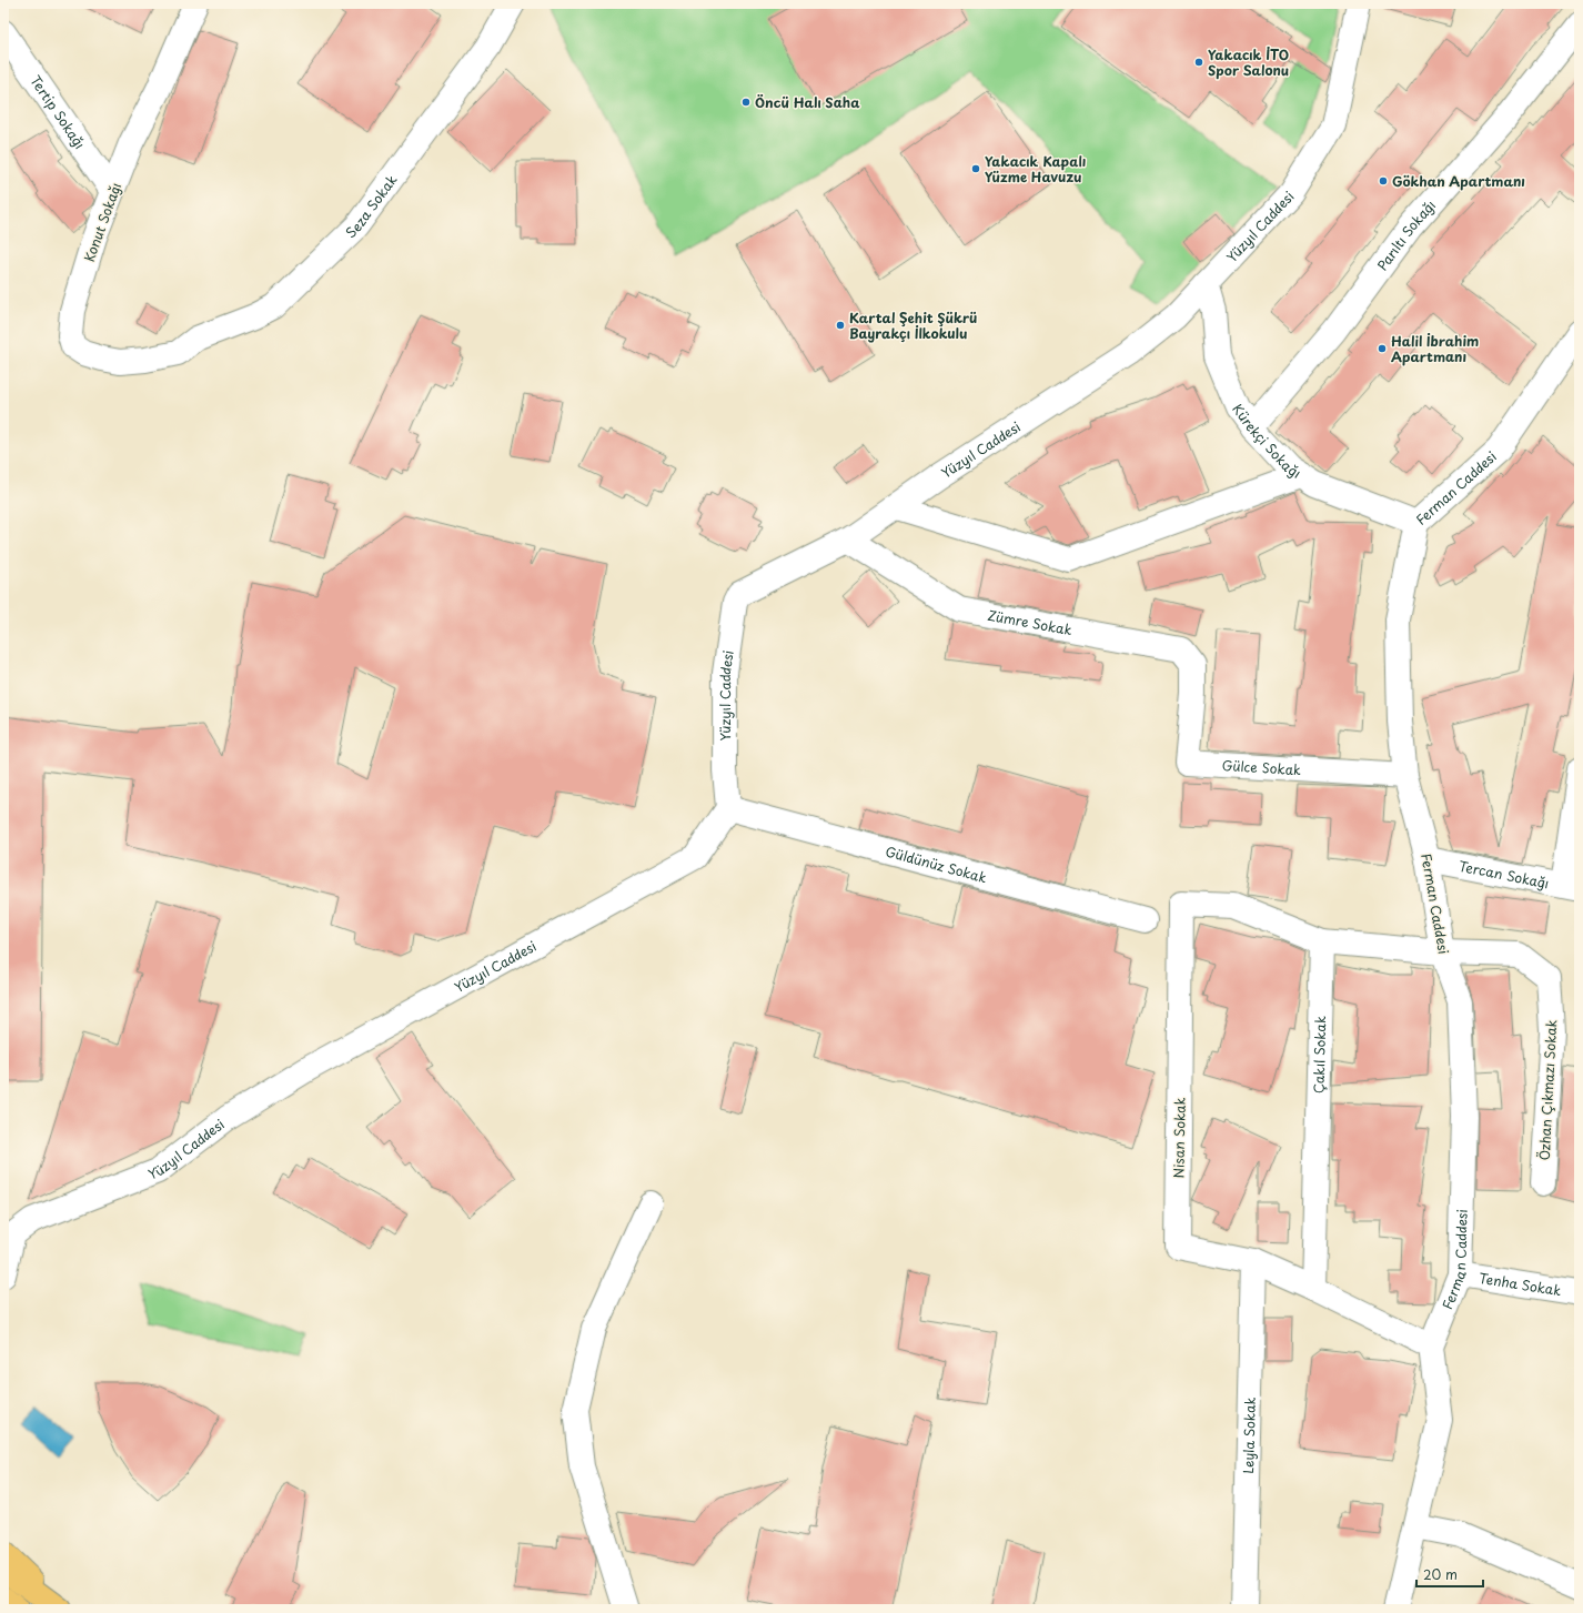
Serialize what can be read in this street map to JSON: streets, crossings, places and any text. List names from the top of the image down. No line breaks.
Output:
{"streets":{"street":["Tertip Sokağı","Seza Sokak","Konut Sokağı","Yüzyıl Caddesi","Parıltı Sokağı","Kürekçi Sokağı","Ferman Caddesi","Zümre Sokak","Gülce Sokak","Güldünüz Sokak","Tercan Sokağı","Çakıl Sokak","Özhan Çıkmazı Sokak","Nisan Sokak","Tenha Sokak","Leyla Sokak"]},"crossings":[["Tertip Sokağı","Konut Sokağı"],["Seza Sokak","Konut Sokağı"],["Yüzyıl Caddesi","Kürekçi Sokağı"],["Yüzyıl Caddesi","Zümre Sokak"],["Yüzyıl Caddesi","Güldünüz Sokak"],["Parıltı Sokağı","Kürekçi Sokağı"],["Kürekçi Sokağı","Ferman Caddesi"],["Ferman Caddesi","Gülce Sokak"],["Ferman Caddesi","Tercan Sokağı"],["Ferman Caddesi","Özhan Çıkmazı Sokak"],["Ferman Caddesi","Nisan Sokak"],["Ferman Caddesi","Tenha Sokak"],["Zümre Sokak","Gülce Sokak"],["Çakıl Sokak","Nisan Sokak"],["Nisan Sokak","Leyla Sokak"]],"places":["Yakacık İTO Spor Salonu","Öncü Halı Saha","Yakacık Kapalı Yüzme Havuzu","Gökhan Apartmanı","Kartal Şehit Şükrü Bayrakçı İlkokulu","Halil İbrahim Apartmanı"],"scale_bar":"20 m"}
